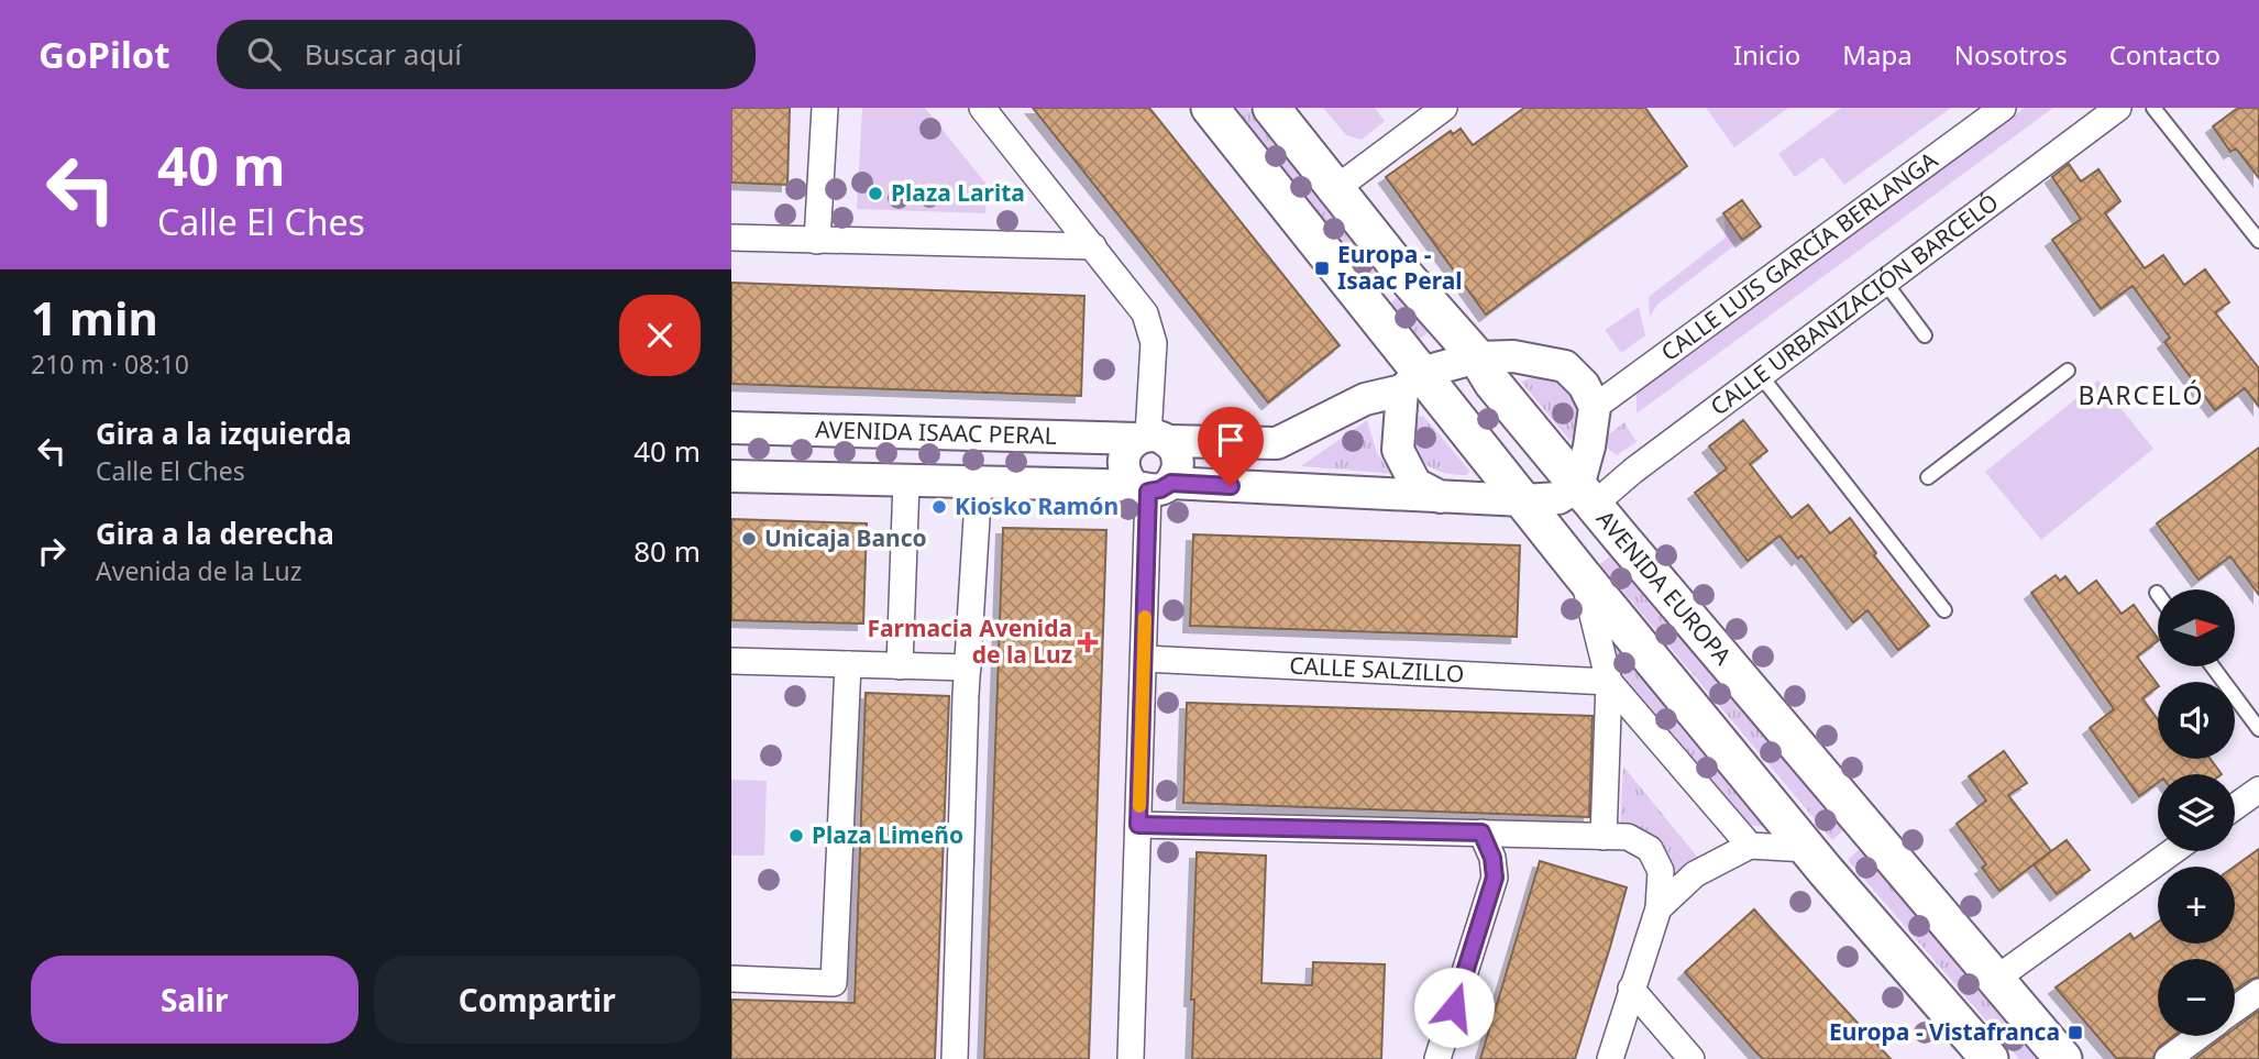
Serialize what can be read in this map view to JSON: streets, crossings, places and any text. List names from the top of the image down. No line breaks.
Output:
{"streets":{"main road":["AVENIDA EUROPA"],"street":["CALLE LUIS GARCÍA BERLANGA","CALLE URBANIZACIÓN BARCELÓ","AVENIDA ISAAC PERAL","CALLE SALZILLO"]},"crossings":[["CALLE LUIS GARCÍA BERLANGA","AVENIDA ISAAC PERAL"],["CALLE URBANIZACIÓN BARCELÓ","AVENIDA ISAAC PERAL"],["CALLE URBANIZACIÓN BARCELÓ","AVENIDA EUROPA"],["AVENIDA ISAAC PERAL","AVENIDA EUROPA"]],"districts":["BARCELÓ"],"places":{"other":["Plaza Larita","Kiosko Ramón","Unicaja Banco","Plaza Limeño"],"transit":["Europa - Isaac Peral","Europa - Vistafranca"],"health":["Farmacia Avenida de la Luz"]},"north":"right","page":{"header":"GoPilot","search":"Buscar aquí","nav":["Inicio","Mapa","Nosotros","Contacto"],"turn":["40 m","Calle El Ches"],"heading":["1 min","210 m · 08:10"],"list":[{"name":"Gira a la izquierda","note":"Calle El Ches","value":"40 m"},{"name":"Gira a la derecha","note":"Avenida de la Luz","value":"80 m"}],"map_buttons":["+","−"],"buttons":["Salir","Compartir"]}}
